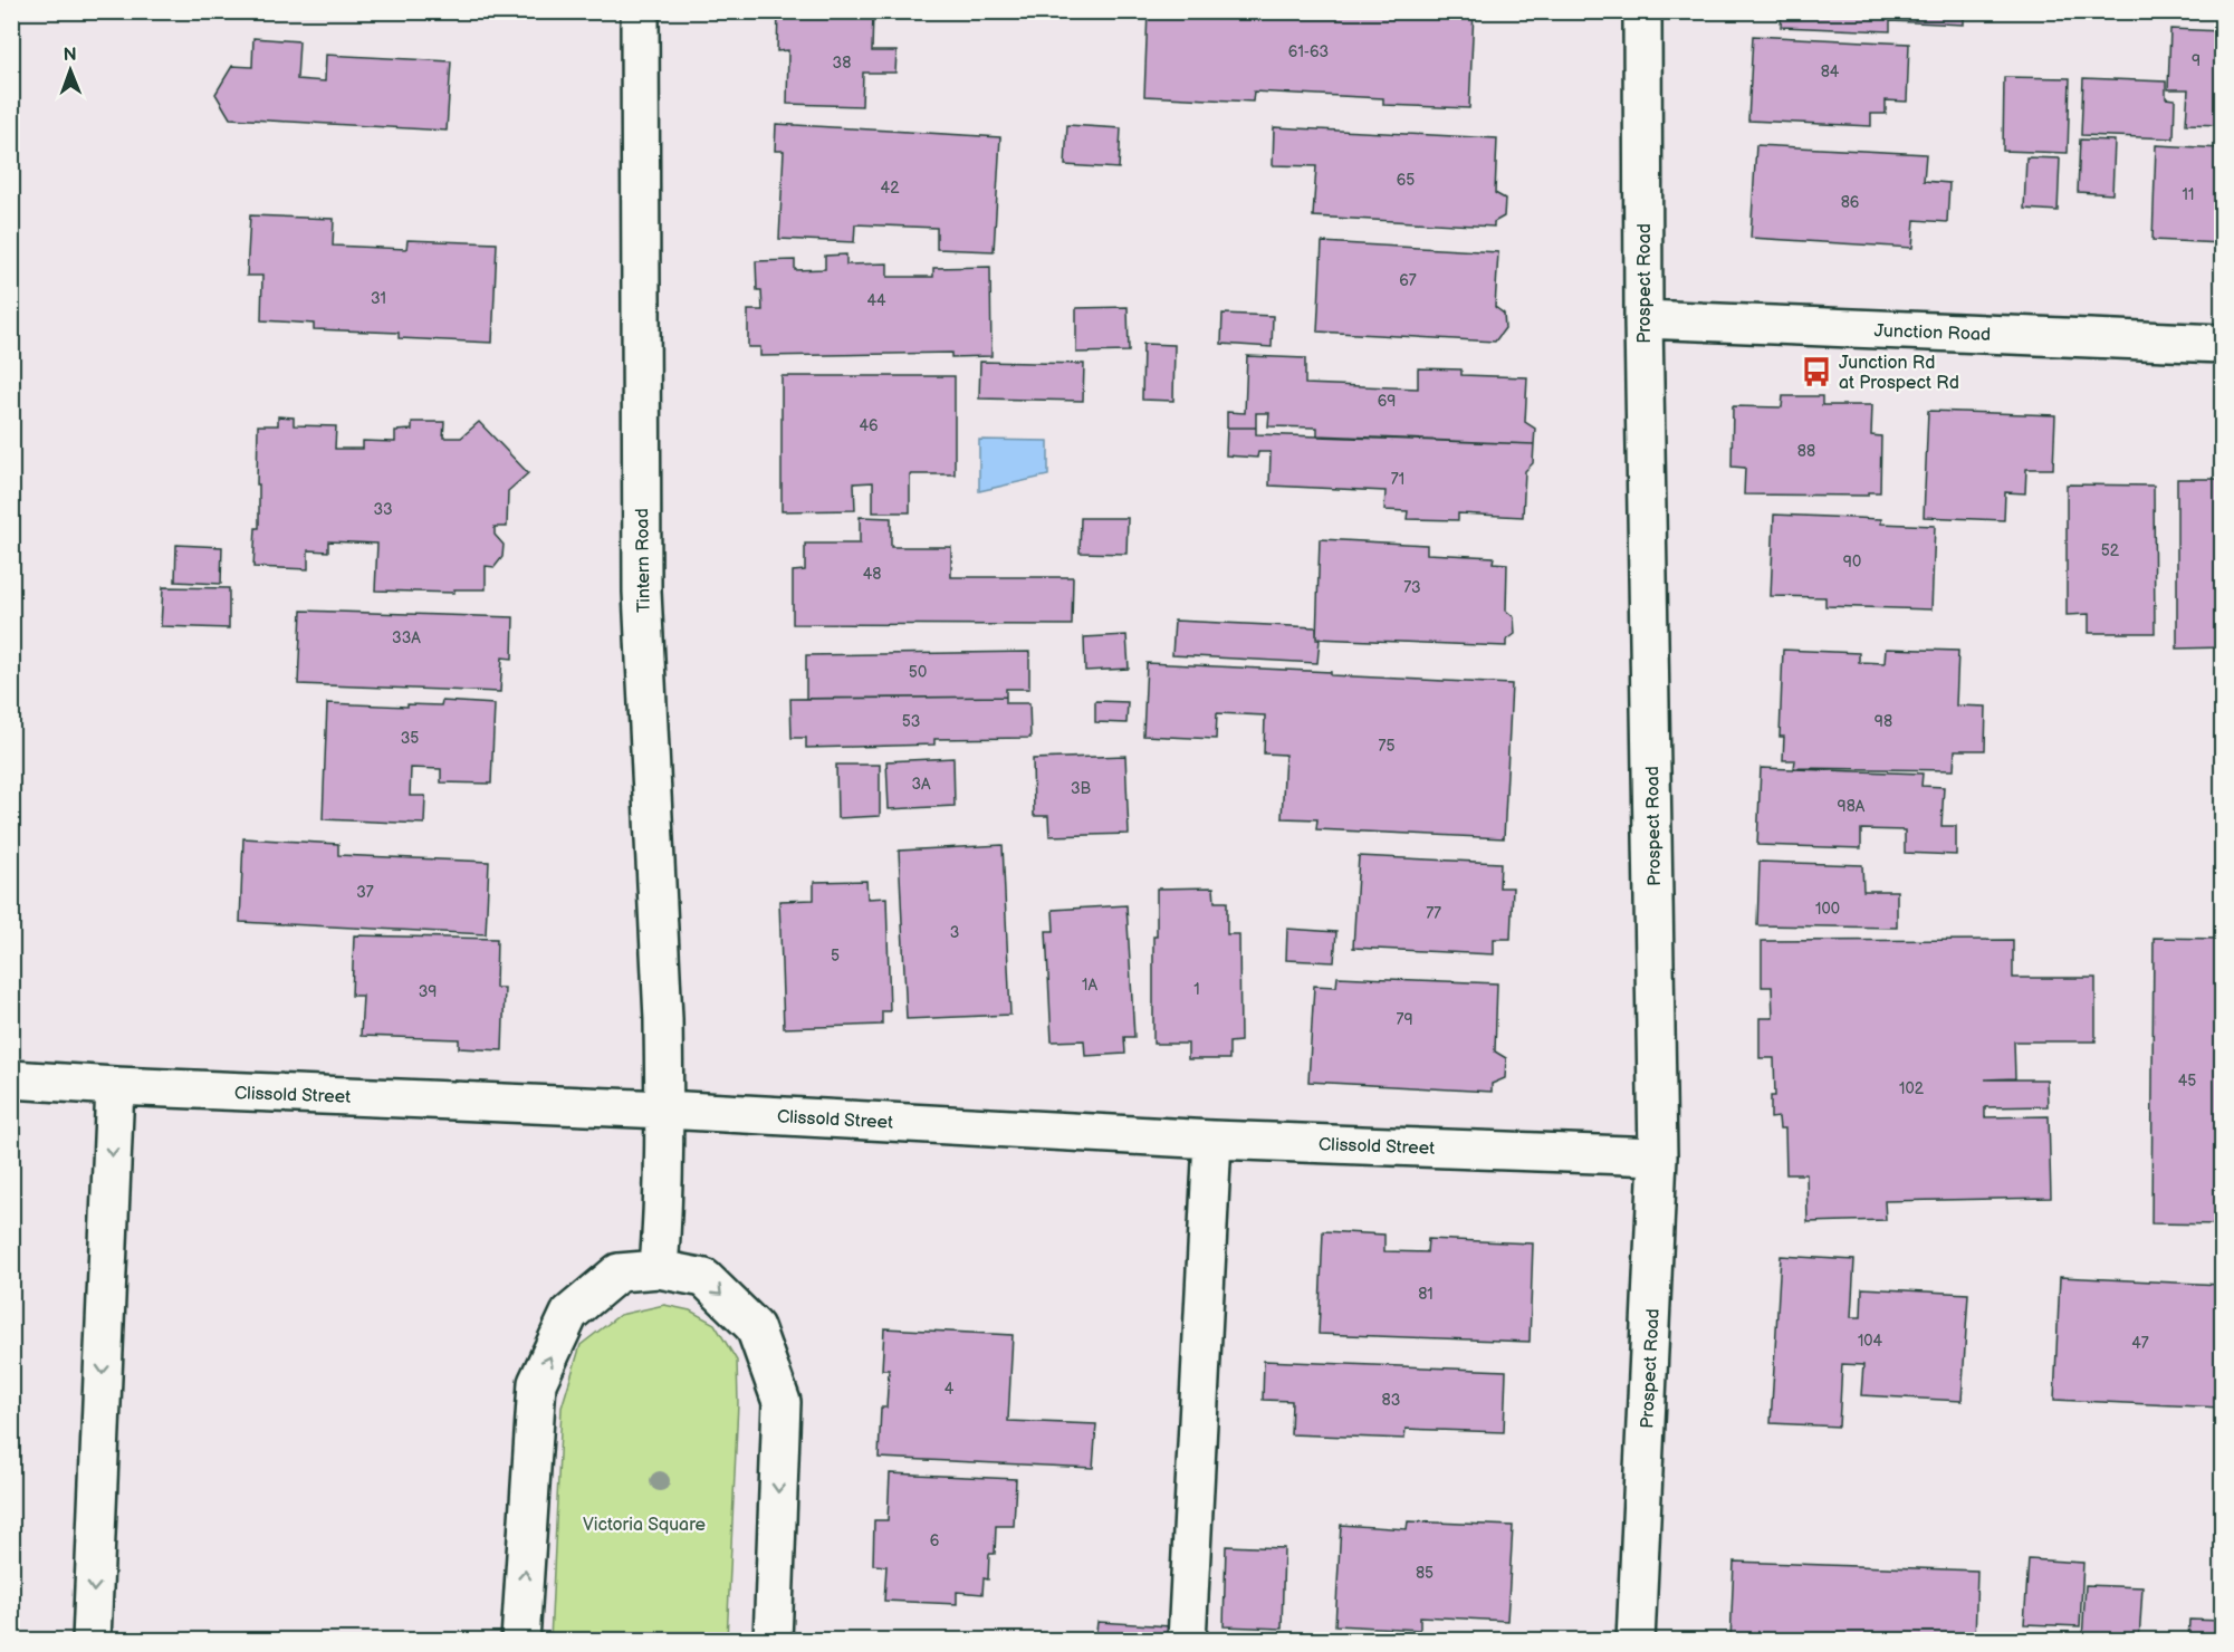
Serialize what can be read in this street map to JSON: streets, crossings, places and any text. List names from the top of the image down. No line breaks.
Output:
{"streets":{"street":["Prospect Road","Junction Road","Tintern Road","Clissold Street"]},"crossings":[["Prospect Road","Junction Road"],["Prospect Road","Clissold Street"],["Tintern Road","Clissold Street"]],"parks":["Victoria Square"],"places":{"bus stop":["Junction Rd at Prospect Rd"]},"house_numbers":["61-63","9","38","84","65","42","11","86","67","31","44","69","46","88","71","33","52","90","48","73","33A","50","53","98","35","75","3A","3B","98A","37","100","77","3","5","1A","1","39","79","45","102","81","104","47","4","83","6","85"],"north":"top"}
